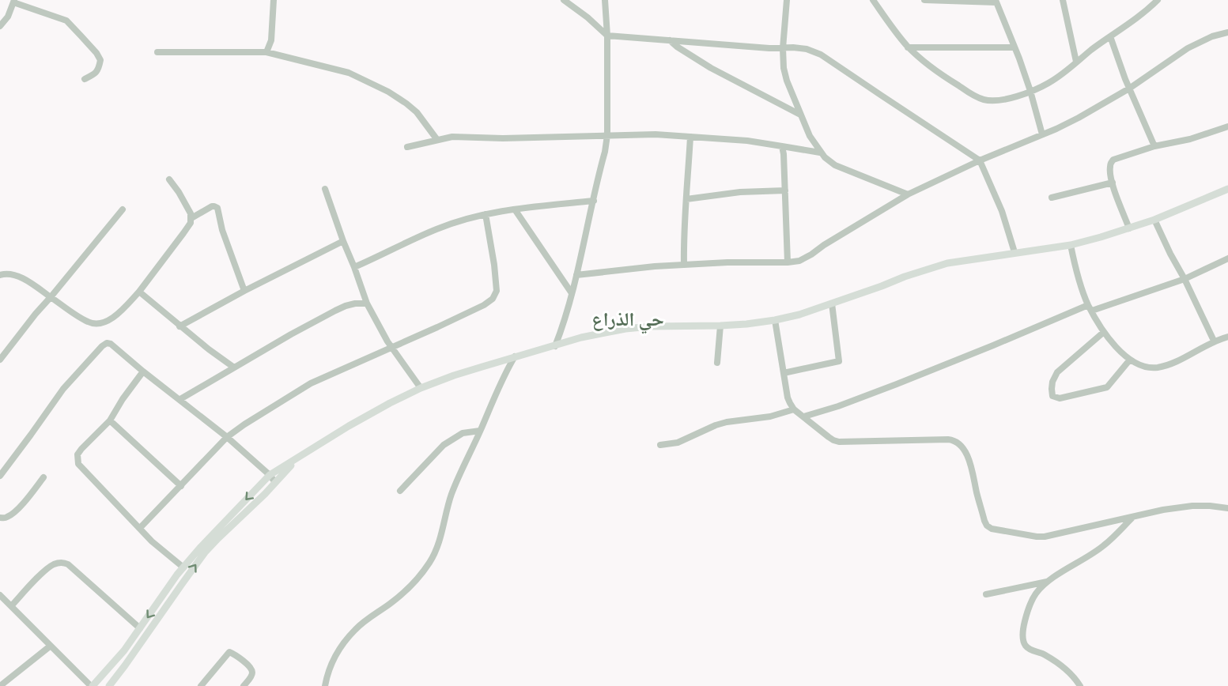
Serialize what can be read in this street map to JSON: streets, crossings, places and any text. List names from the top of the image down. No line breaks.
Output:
{"districts":["حي الذراع"]}
